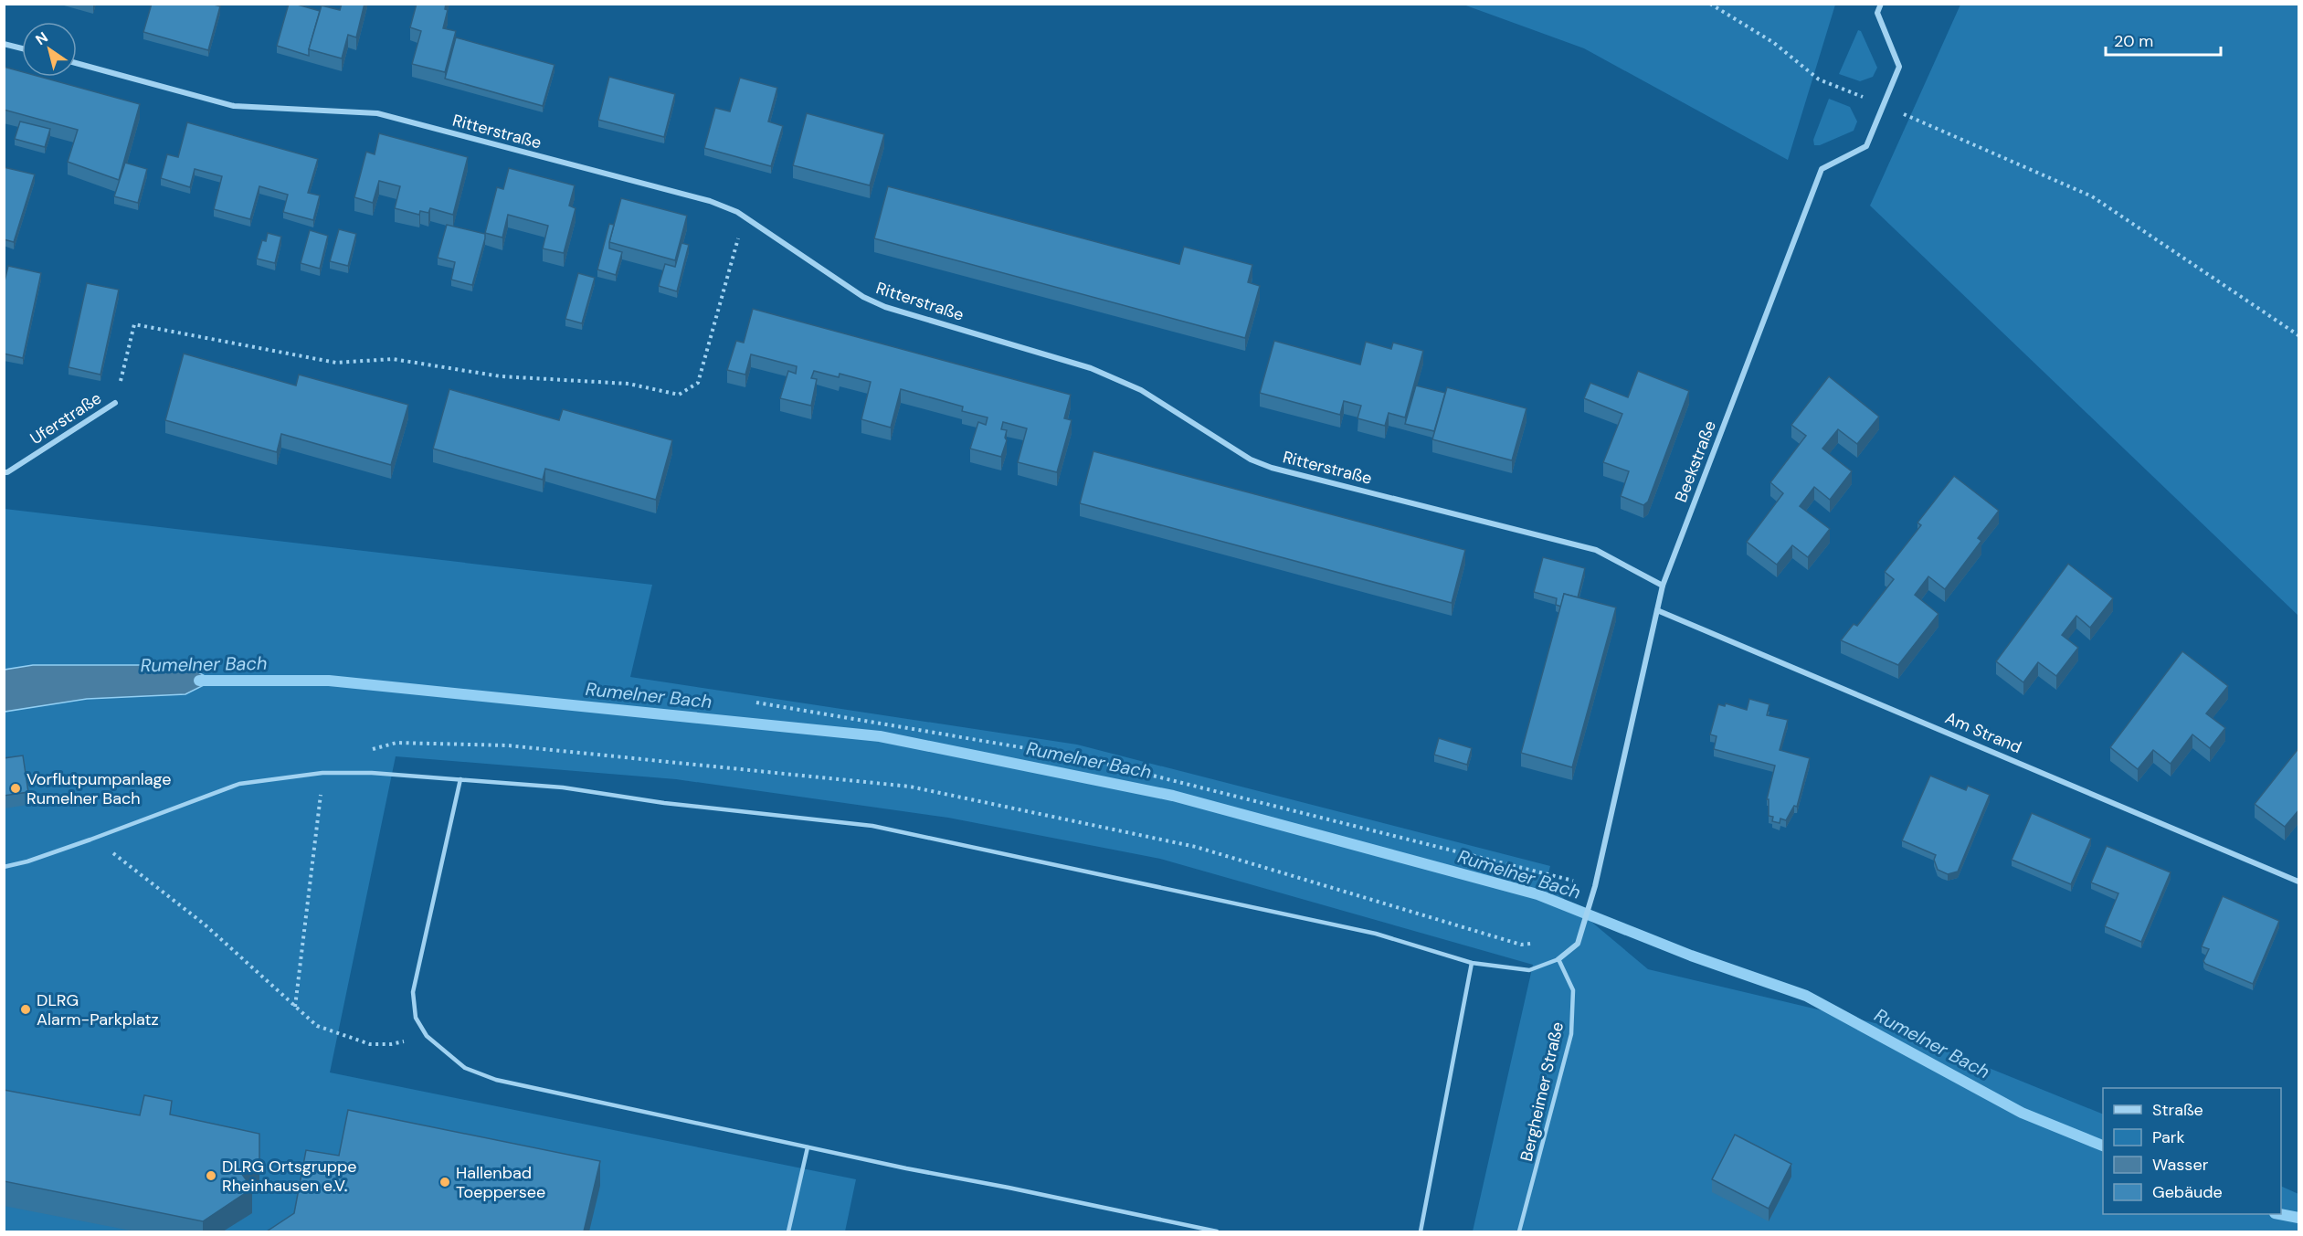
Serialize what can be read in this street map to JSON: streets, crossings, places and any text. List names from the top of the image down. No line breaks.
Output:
{"streets":{"street":["Ritterstraße","Uferstraße","Beekstraße","Am Strand"],"lane":["Bergheimer Straße"]},"crossings":[["Ritterstraße","Beekstraße"],["Beekstraße","Am Strand"]],"water":["Rumelner Bach"],"places":["Vorflutpumpanlage Rumelner Bach","DLRG Alarm-Parkplatz","DLRG Ortsgruppe Rheinhausen e.V.","Hallenbad Toeppersee"],"legend":["Straße","Park","Wasser","Gebäude"],"scale_bar":"20 m","north":"top left"}
